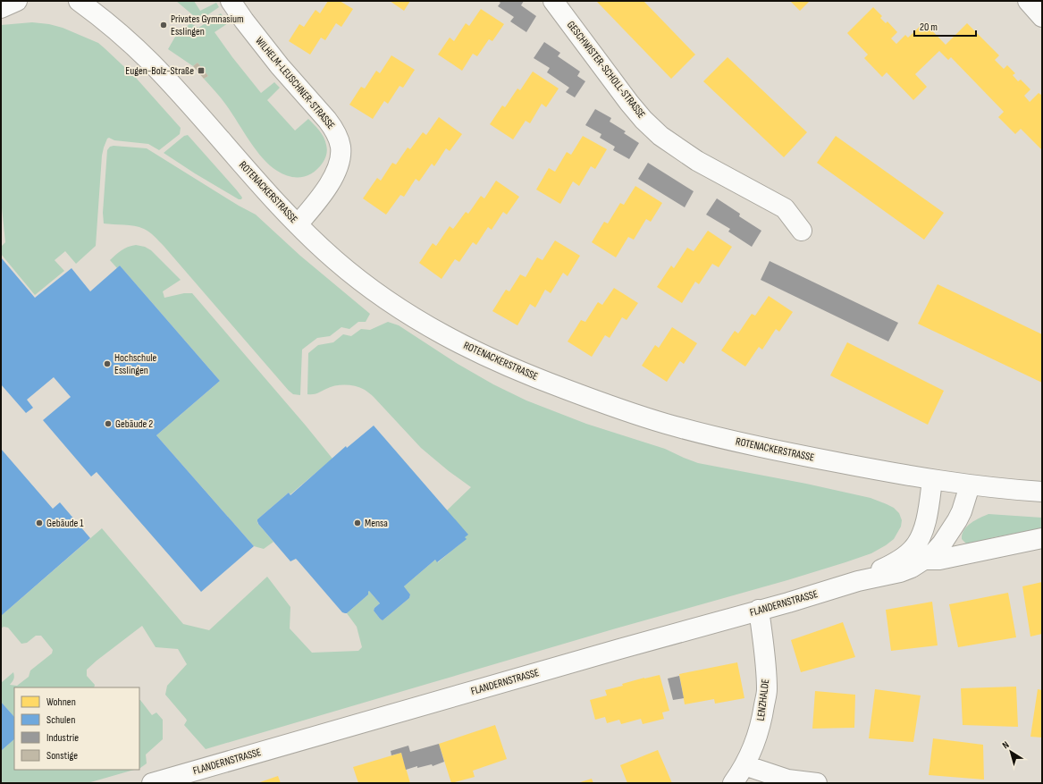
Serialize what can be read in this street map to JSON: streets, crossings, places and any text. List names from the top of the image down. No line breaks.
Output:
{"streets":{"street":["GESCHWISTER-SCHOLL-STRASSE","WILHELM-LEUSCHNER-STRASSE","ROTENACKERSTRASSE","FLANDERNSTRASSE","LENZHALDE"]},"crossings":[["WILHELM-LEUSCHNER-STRASSE","ROTENACKERSTRASSE"],["ROTENACKERSTRASSE","FLANDERNSTRASSE"],["FLANDERNSTRASSE","LENZHALDE"]],"places":{"other":["Privates Gymnasium Esslingen","Hochschule Esslingen","Gebäude 2","Gebäude 1","Mensa"],"transit":["Eugen-Bolz-Straße"]},"legend":["Wohnen","Schulen","Industrie","Sonstige"],"scale_bar":"20 m","north":"top left"}
